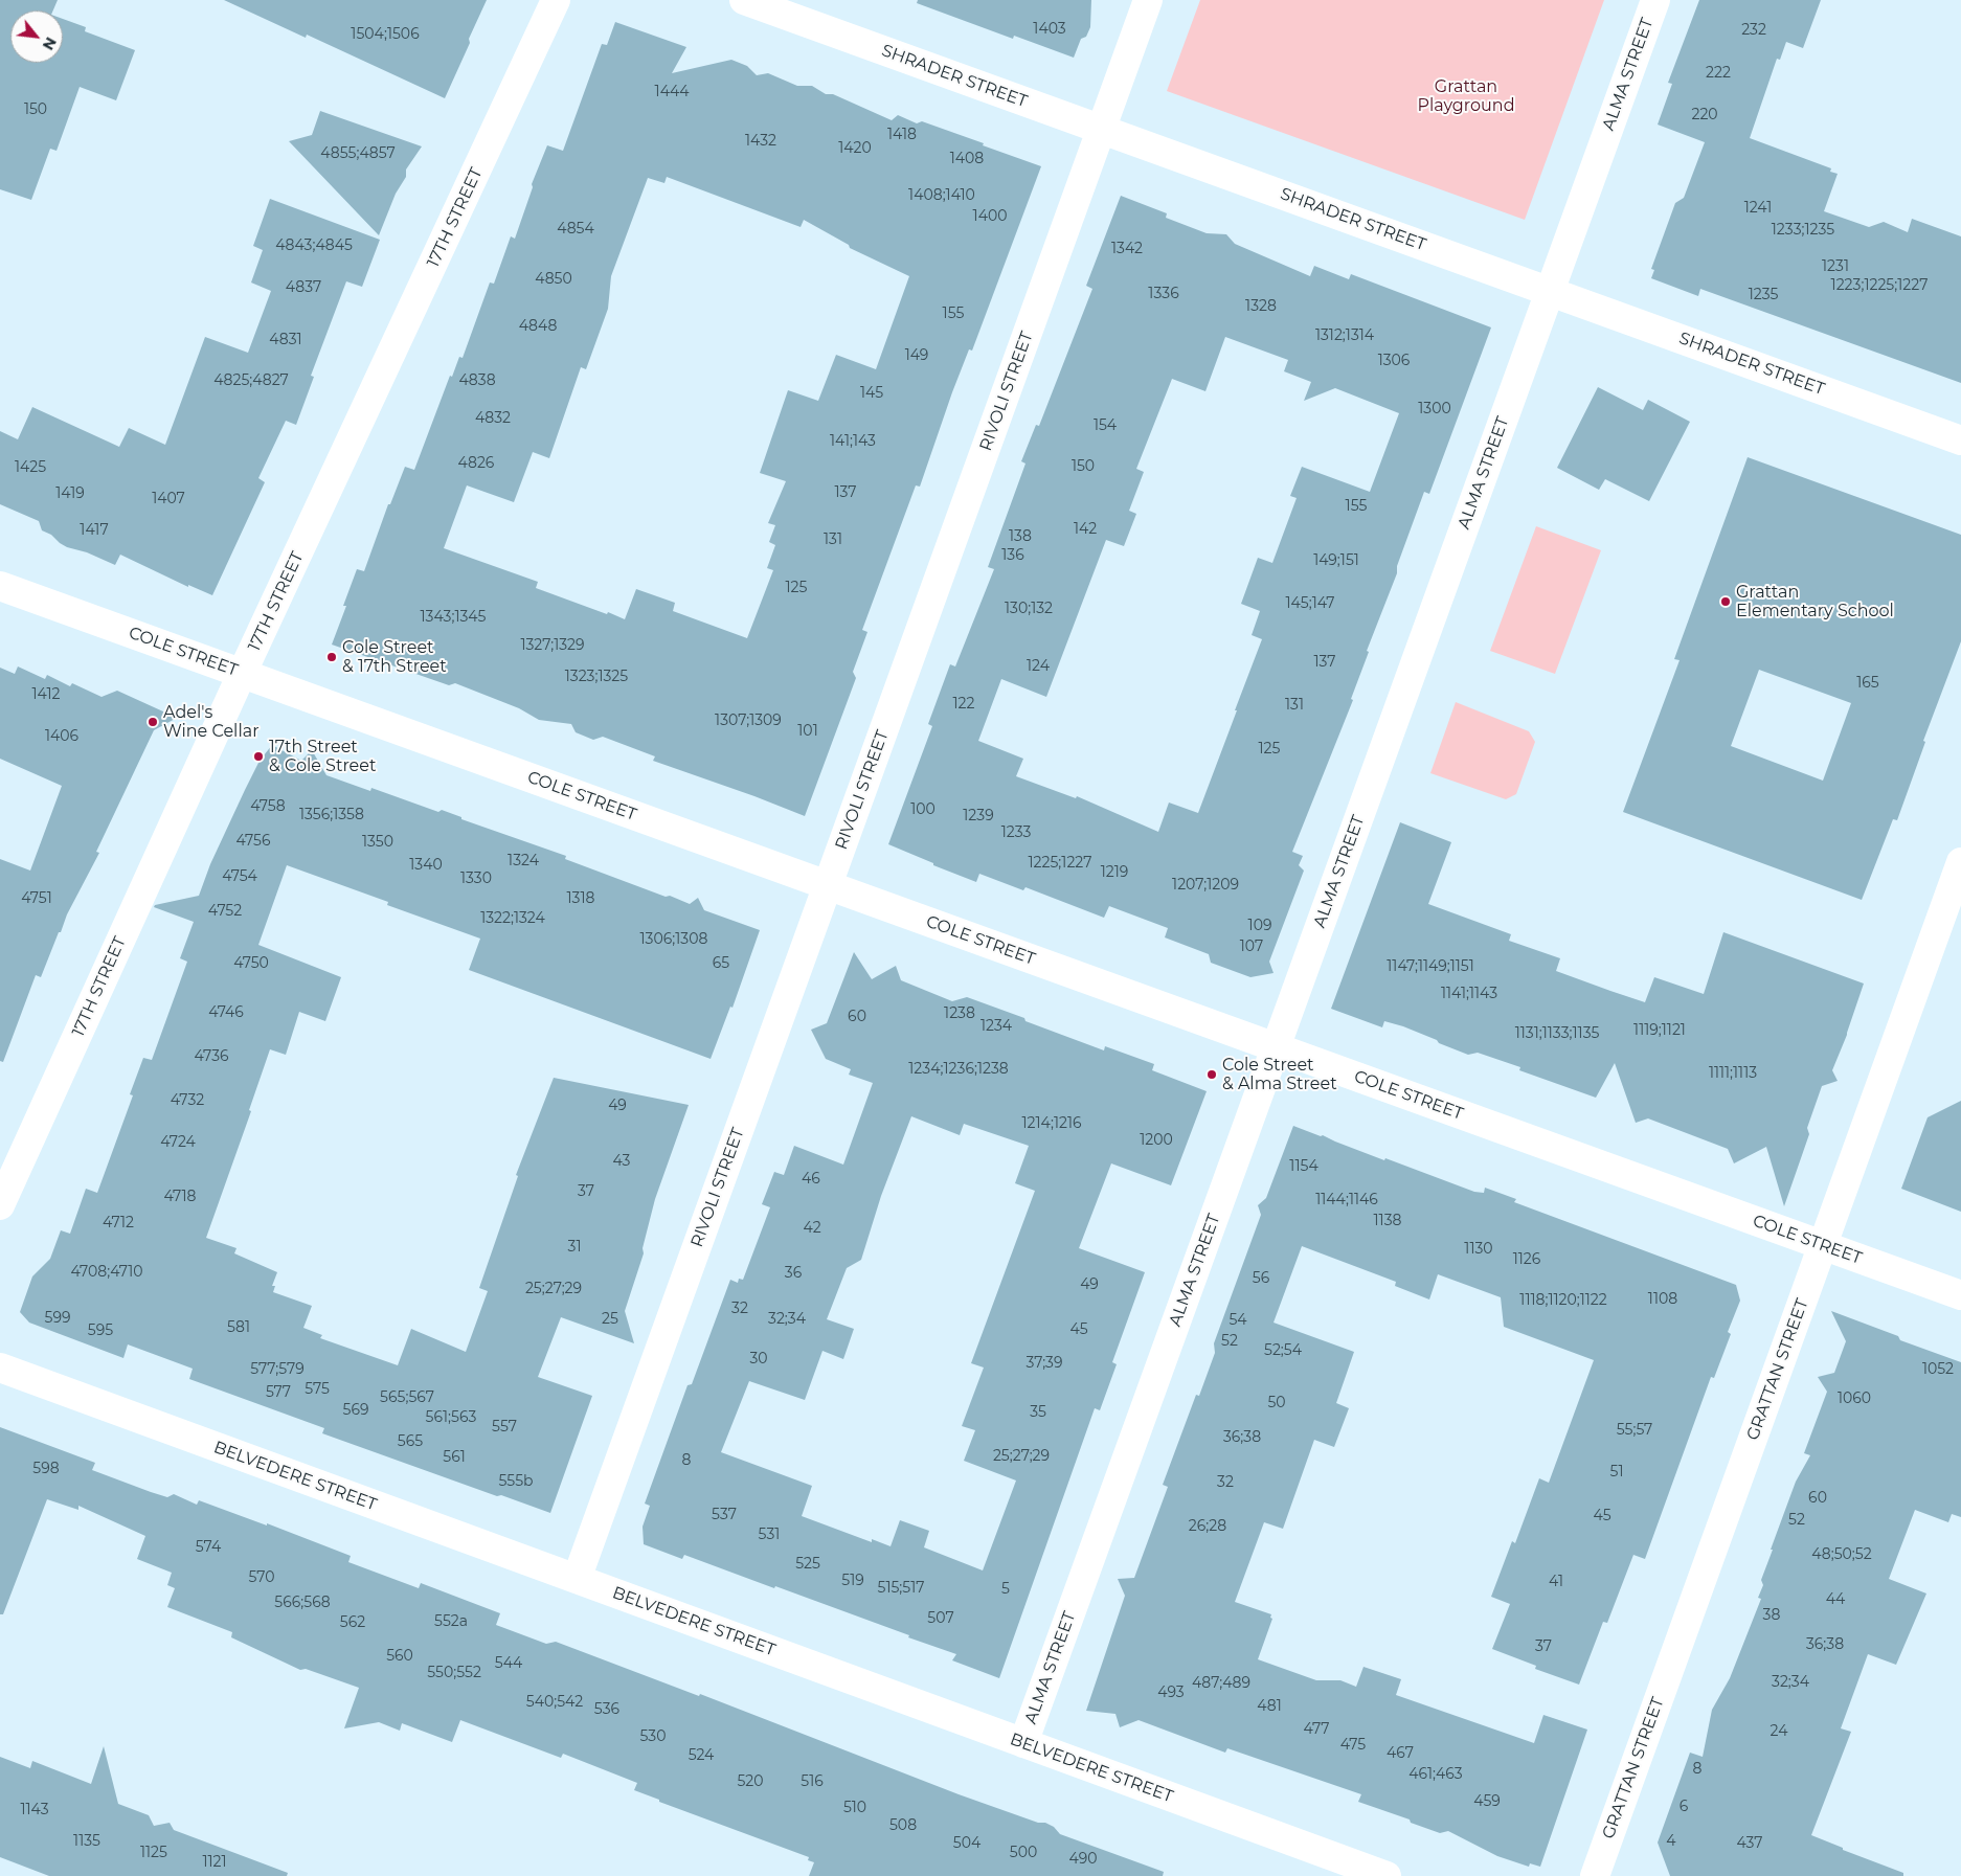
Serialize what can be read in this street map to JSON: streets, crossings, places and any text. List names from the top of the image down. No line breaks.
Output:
{"streets":{"street":["ALMA STREET","SHRADER STREET","17TH STREET","RIVOLI STREET","COLE STREET","GRATTAN STREET","BELVEDERE STREET"]},"crossings":[["ALMA STREET","SHRADER STREET"],["ALMA STREET","COLE STREET"],["ALMA STREET","BELVEDERE STREET"],["SHRADER STREET","RIVOLI STREET"],["17TH STREET","COLE STREET"],["RIVOLI STREET","COLE STREET"],["RIVOLI STREET","BELVEDERE STREET"],["COLE STREET","GRATTAN STREET"]],"parks":["Grattan Playground"],"places":["Grattan Elementary School","Cole Street & 17th Street","Adel's Wine Cellar","17th Street & Cole Street","Cole Street & Alma Street"],"house_numbers":["1403","232","1504;1506","222","1444","150","220","1418","1432","1420","4855;4857","1408","1408;1410","1241","1400","4854","1233;1235","4843;4845","1342","1231","4850","1223;1225;1227","4837","1336","1235","1328","155","4848","1312;1314","4831","149","1306","4825;4827","4838","145","1300","4832","154","141;143","4826","150","1425","137","1419","1407","155","142","1417","138","131","136","149;151","125","145;147","130;132","1343;1345","1327;1329","137","124","1323;1325","165","1412","122","131","1307;1309","101","1406","125","4758","100","1356;1358","1239","1233","4756","1350","1324","1225;1227","1340","1219","4754","1330","1207;1209","4751","1318","4752","1322;1324","109","1306;1308","107","4750","65","1147;1149;1151","1141;1143","4746","1238","60","1234","1119;1121","1131;1133;1135","4736","1234;1236;1238","1111;1113","4732","49","1214;1216","1200","4724","43","1154","46","37","4718","1144;1146","1138","4712","42","31","1130","1126","4708;4710","36","56","49","25;27;29","1108","1118;1120;1122","32","599","25","32;34","54","581","45","595","52","52;54","30","37;39","577;579","1052","575","577","565;567","1060","50","569","35","561;563","557","55;57","36;38","565","25;27;29","561","8","598","51","555b","32","60","537","45","52","26;28","531","574","48;50;52","525","570","519","41","515;517","5","44","566;568","38","507","552a","562","36;38","37","560","544","550;552","32;34","487;489","493","540;542","481","536","477","24","530","475","467","524","8","461;463","520","516","459","6","510","1143","508","1135","4","504","437","1125","500","490","1121"],"north":"bottom right"}
